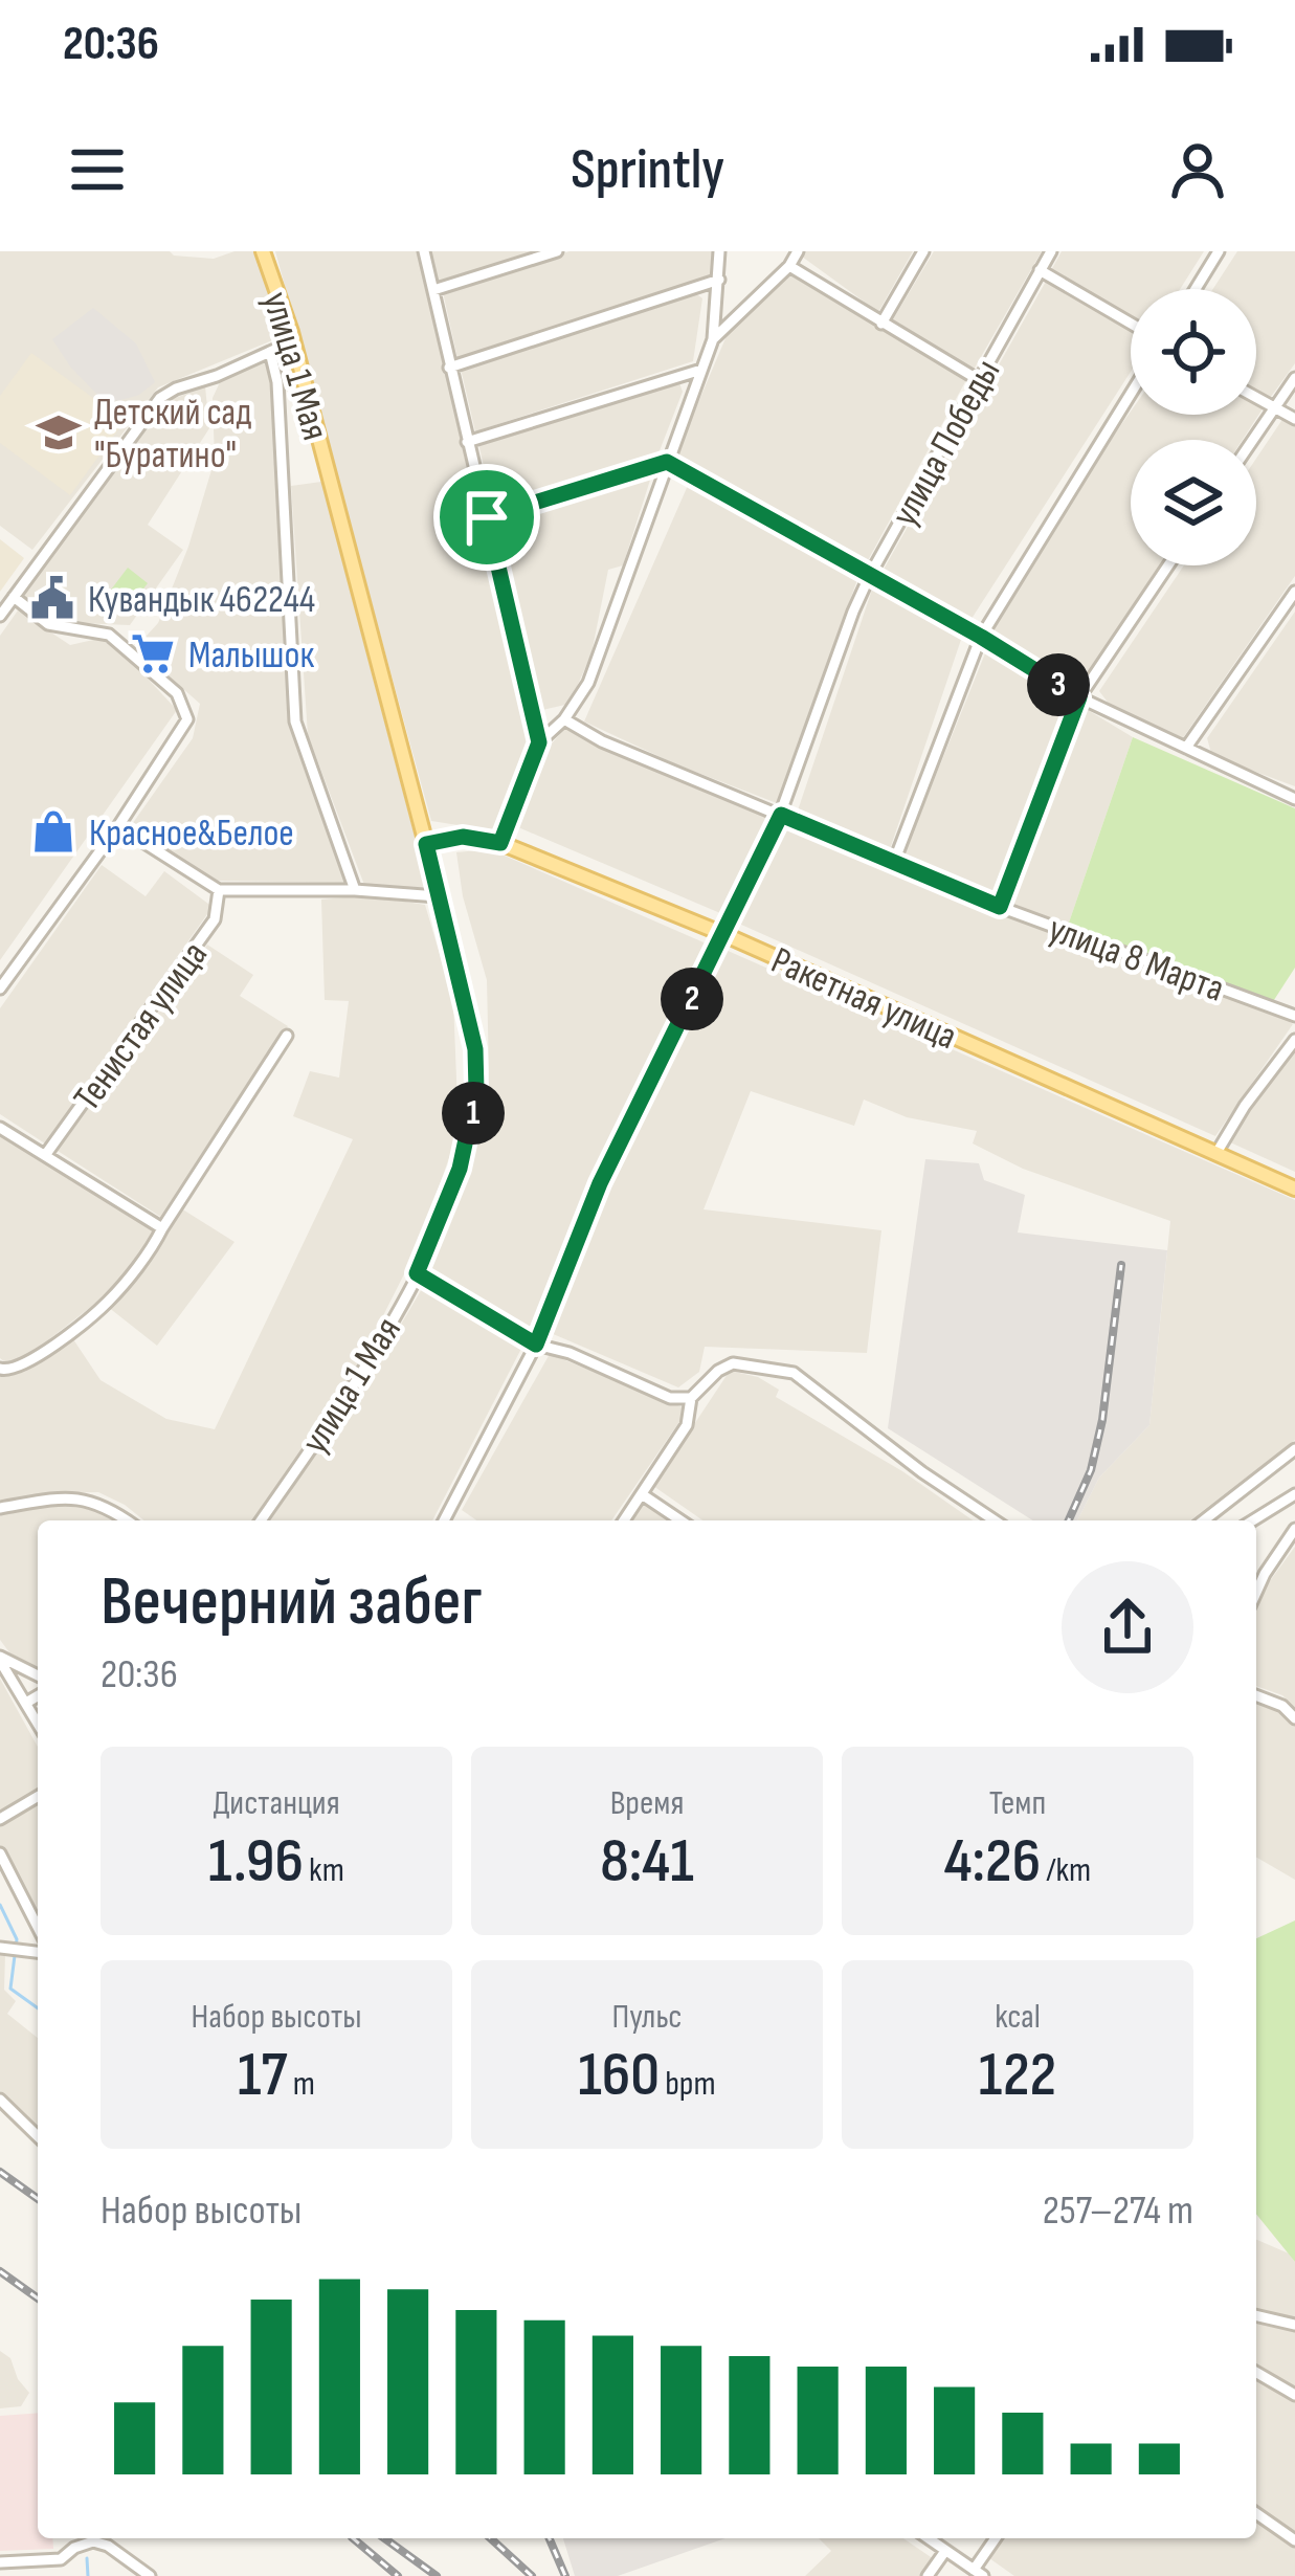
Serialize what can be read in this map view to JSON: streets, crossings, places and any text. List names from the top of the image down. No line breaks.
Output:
{"streets":{"main road":["улица 1 Мая","Ракетная улица"],"street":["улица Победы","улица 8 Марта","Тенистая улица"]},"crossings":[["улица 1 Мая","Ракетная улица"],["улица Победы","улица 8 Марта"],["улица Победы","Ракетная улица"]],"places":{"school or university":["Детский сад \"Буратино\""],"public building":["Кувандык 462244"],"supermarket":["Малышок"],"shop":["Красное&Белое"]},"page":{"status":"20:36","header":"Sprintly","pins":["3","2","1"],"heading":["Вечерний забег","20:36"],"stats":[["Дистанция","1.96 km"],["Время","8:41"],["Темп","4:26 /km"],["Набор высоты","17 m"],["Пульс","160 bpm"],["kcal","122"]],"chart":["Набор высоты","257–274 m"]}}
